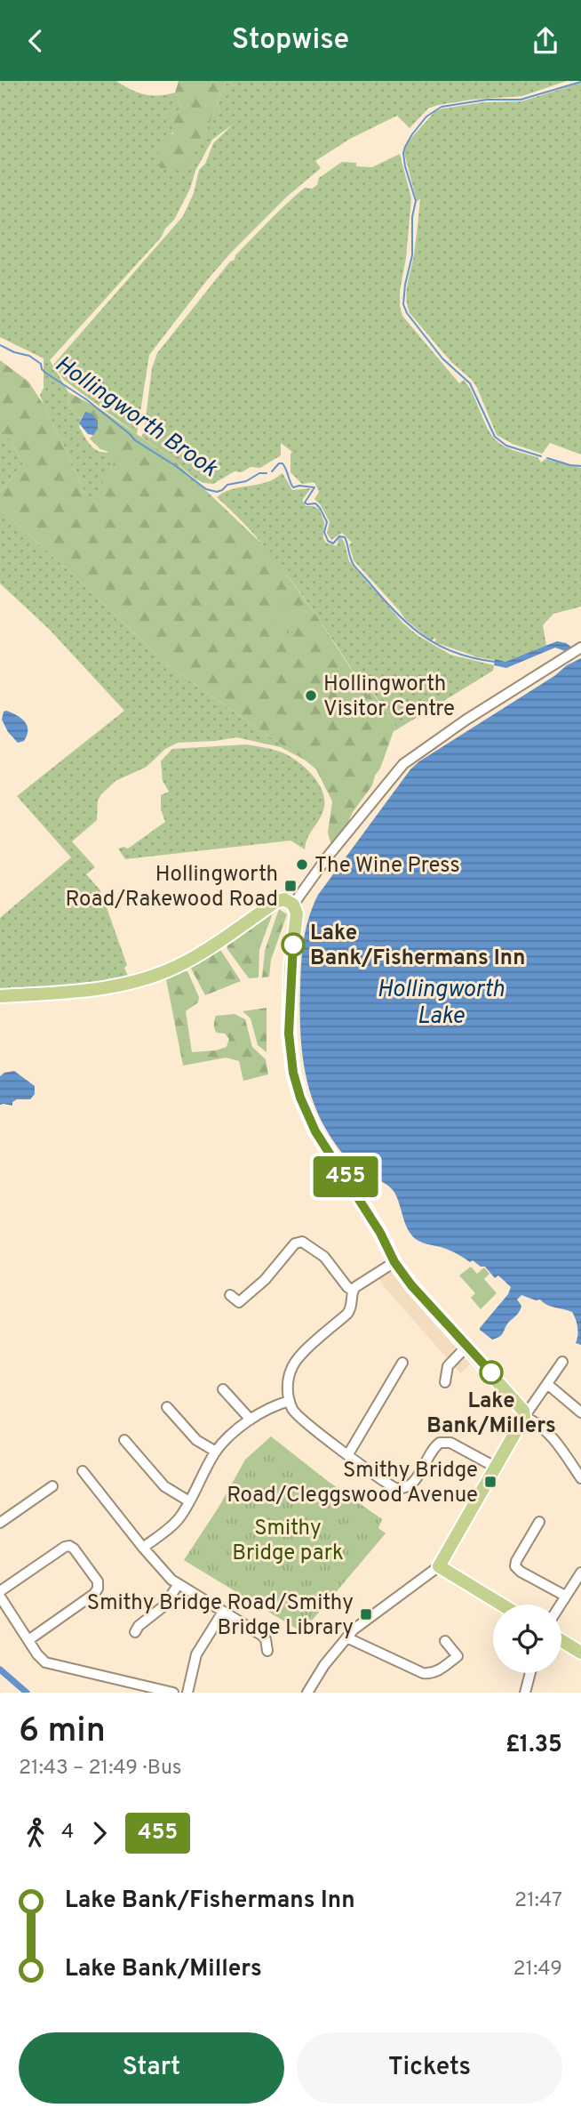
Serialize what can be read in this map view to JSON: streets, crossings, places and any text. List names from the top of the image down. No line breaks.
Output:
{"water":["Hollingworth Brook","Hollingworth Lake"],"parks":["Smithy Bridge park"],"places":{"other":["Hollingworth Visitor Centre","The Wine Press","Lake Bank/Fishermans Inn","Lake Bank/Millers"],"transit":["Hollingworth Road/Rakewood Road","Smithy Bridge Road/Cleggswood Avenue","Smithy Bridge Road/Smithy Bridge Library"]},"lines":["bus line 455"],"page":{"header":"Stopwise","on_map":"455","heading":["6 min","21:43 – 21:49 · Bus","£1.35"],"legs":["4","455"],"list":[{"name":"Lake Bank/Fishermans Inn","value":"21:47"},{"name":"Lake Bank/Millers","value":"21:49"}],"buttons":["Start","Tickets"]}}
